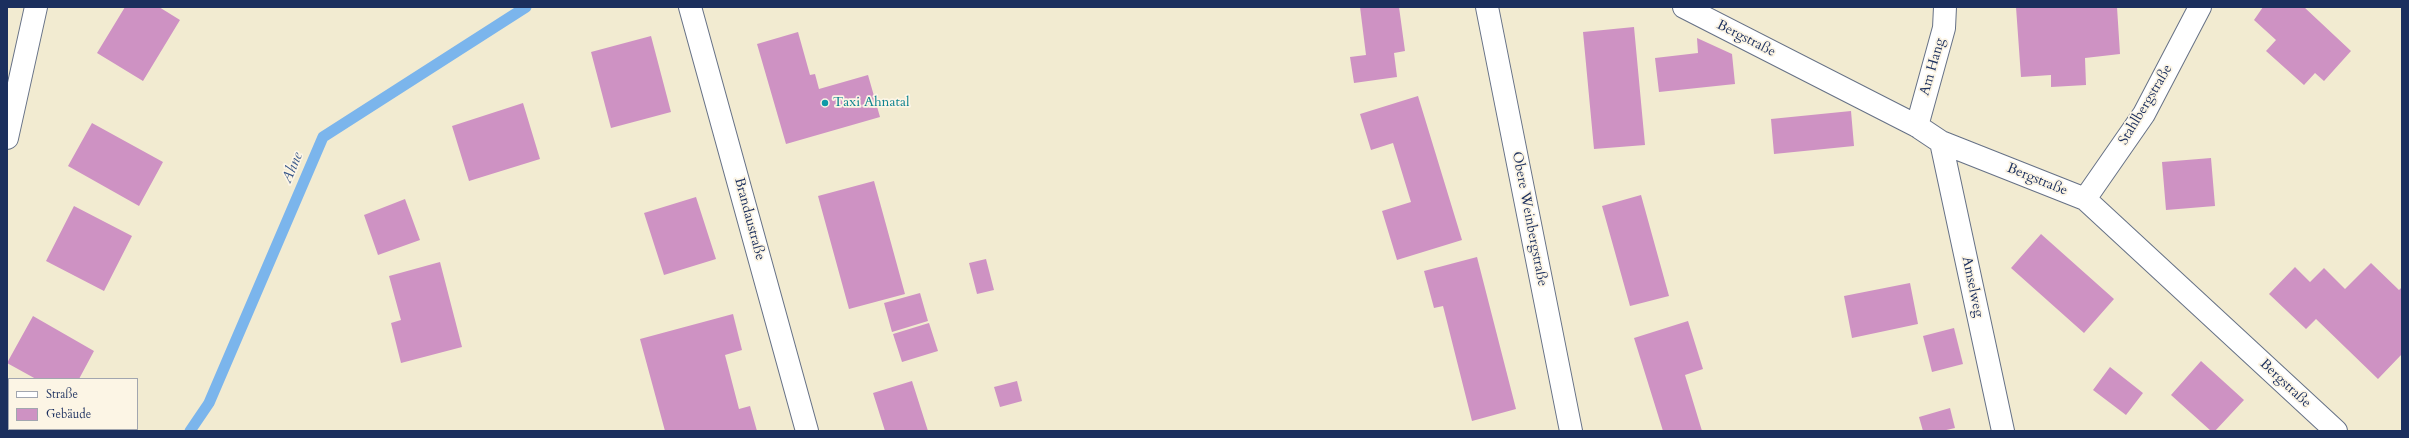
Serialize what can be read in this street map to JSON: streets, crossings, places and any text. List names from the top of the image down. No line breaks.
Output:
{"streets":{"street":["Bergstraße","Am Hang","Stahlbergstraße","Brandaustraße","Obere Weinbergstraße","Amselweg"]},"crossings":[["Bergstraße","Am Hang"],["Bergstraße","Stahlbergstraße"],["Bergstraße","Amselweg"]],"water":["Ahne"],"places":["Taxi Ahnatal"],"legend":["Straße","Gebäude"]}
